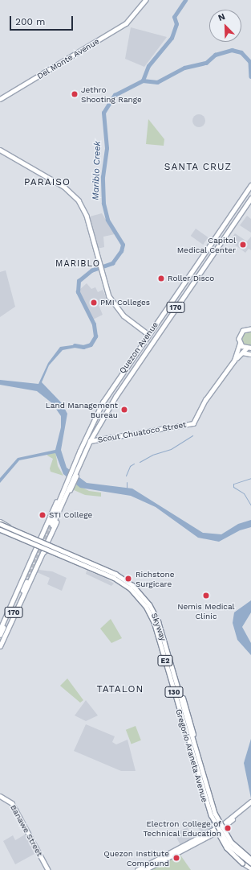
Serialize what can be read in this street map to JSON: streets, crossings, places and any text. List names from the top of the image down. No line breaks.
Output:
{"streets":{"highway":["Skyway","E2"],"main road":["Del Monte Avenue","170","Quezon Avenue","Scout Chuatoco Street","130","Gregorio Araneta Avenue","Banawe Street"]},"crossings":[["Quezon Avenue","Scout Chuatoco Street"],["Skyway","Gregorio Araneta Avenue"]],"districts":["SANTA CRUZ","PARAISO","MARIBLO","TATALON"],"water":["Mariblo Creek"],"places":["Jethro Shooting Range","Capitol Medical Center","Roller Disco","PMI Colleges","Land Management Bureau","STI College","Richstone Surgicare","Nemis Medical Clinic","Electron College of Technical Education","Quezon Institute Compound"],"scale_bar":"200 m","north":"top left"}
